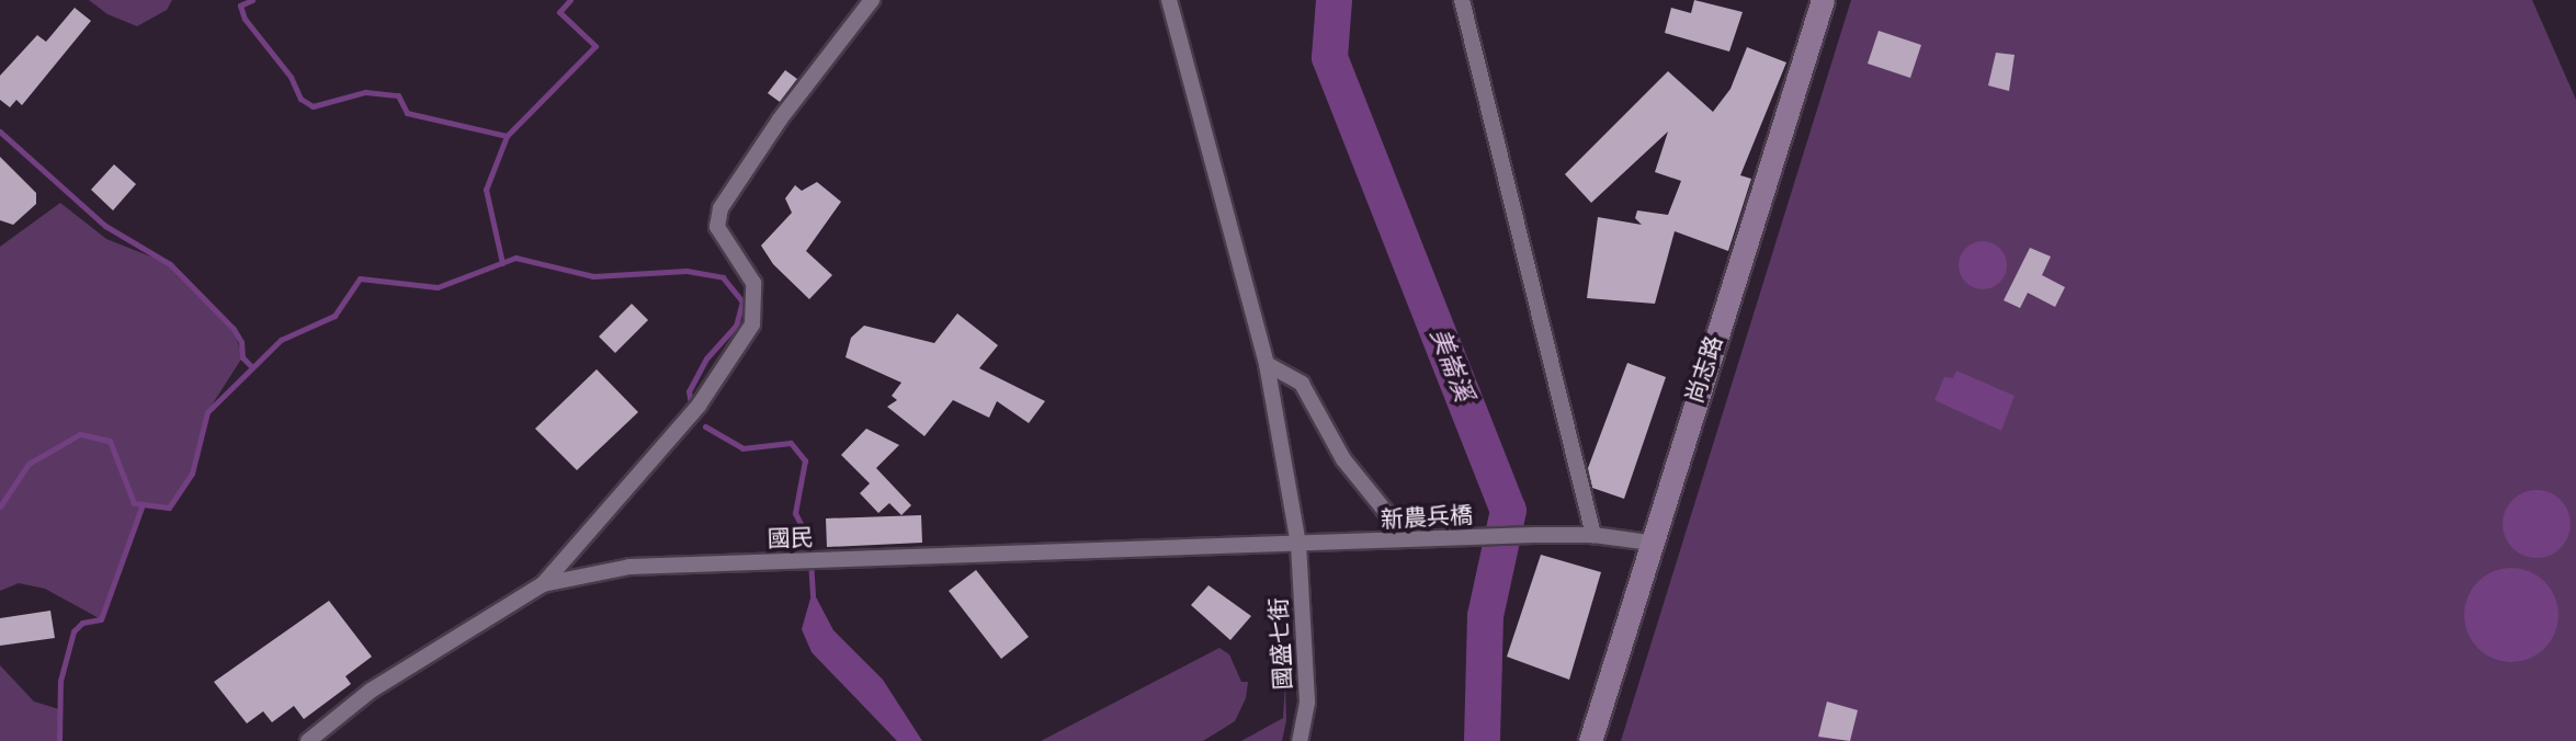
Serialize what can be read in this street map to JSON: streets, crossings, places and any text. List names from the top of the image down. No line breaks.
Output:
{"streets":{"street":["尚志路","新農兵橋","國民","國盛七街"]},"crossings":[["尚志路","新農兵橋"],["新農兵橋","國民"],["國民","國盛七街"]],"water":["美崙溪"]}
